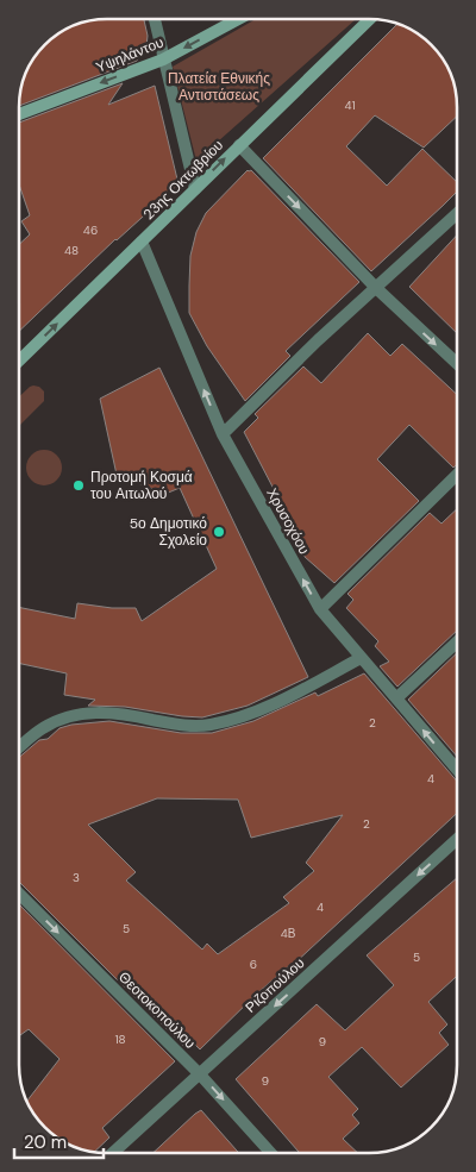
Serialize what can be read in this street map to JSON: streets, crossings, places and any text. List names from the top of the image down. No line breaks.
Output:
{"streets":{"main road":["Υψηλάντου","23ης Οκτωβρίου"],"street":["Χρυσοχόου","Ριζοπούλου","Θεοτοκοπούλου"]},"crossings":[["23ης Οκτωβρίου","Χρυσοχόου"],["Ριζοπούλου","Θεοτοκοπούλου"]],"one_way":["Υψηλάντου","23ης Οκτωβρίου","Χρυσοχόου","Ριζοπούλου","Θεοτοκοπούλου"],"parks":["Πλατεία Εθνικής Αντιστάσεως"],"places":["Προτομή Κοσμά του Αιτωλού","5ο Δημοτικό Σχολείο"],"house_numbers":["41","46","48","2","4","2","3","4","5","4Β","5","6","18","9","9"],"scale_bar":"20 m"}
